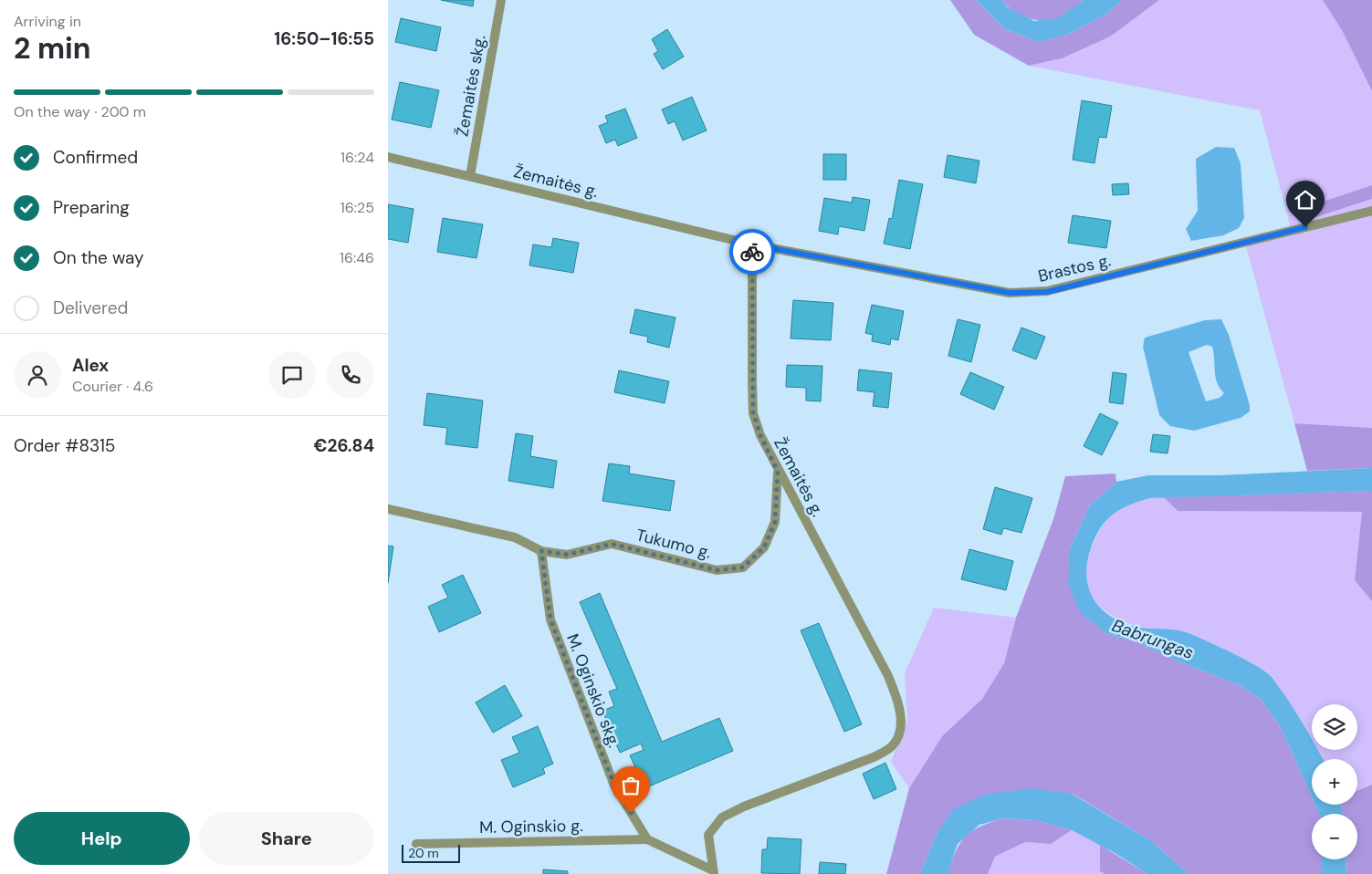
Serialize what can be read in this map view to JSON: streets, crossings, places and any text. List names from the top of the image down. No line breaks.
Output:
{"streets":{"street":["Žemaitės skg.","Žemaitės g.","Brastos g.","Tukumo g.","M. Oginskio skg.","M. Oginskio g."]},"crossings":[["Žemaitės skg.","Žemaitės g."],["Žemaitės g.","Brastos g."],["Žemaitės g.","Tukumo g."],["Tukumo g.","M. Oginskio skg."],["M. Oginskio skg.","M. Oginskio g."]],"water":["Babrungas"],"scale_bar":"20 m","page":{"heading":["2 min","Arriving in","16:50–16:55"],"panel":["Alex","Courier · 4.6","Order #8315","€26.84"],"bar":"On the way · 200 m","list":[["Confirmed","16:24"],["Preparing","16:25"],["On the way","16:46"],"Delivered"],"map_buttons":["+","−"],"buttons":["Help","Share"],"scale":"20 m"}}
